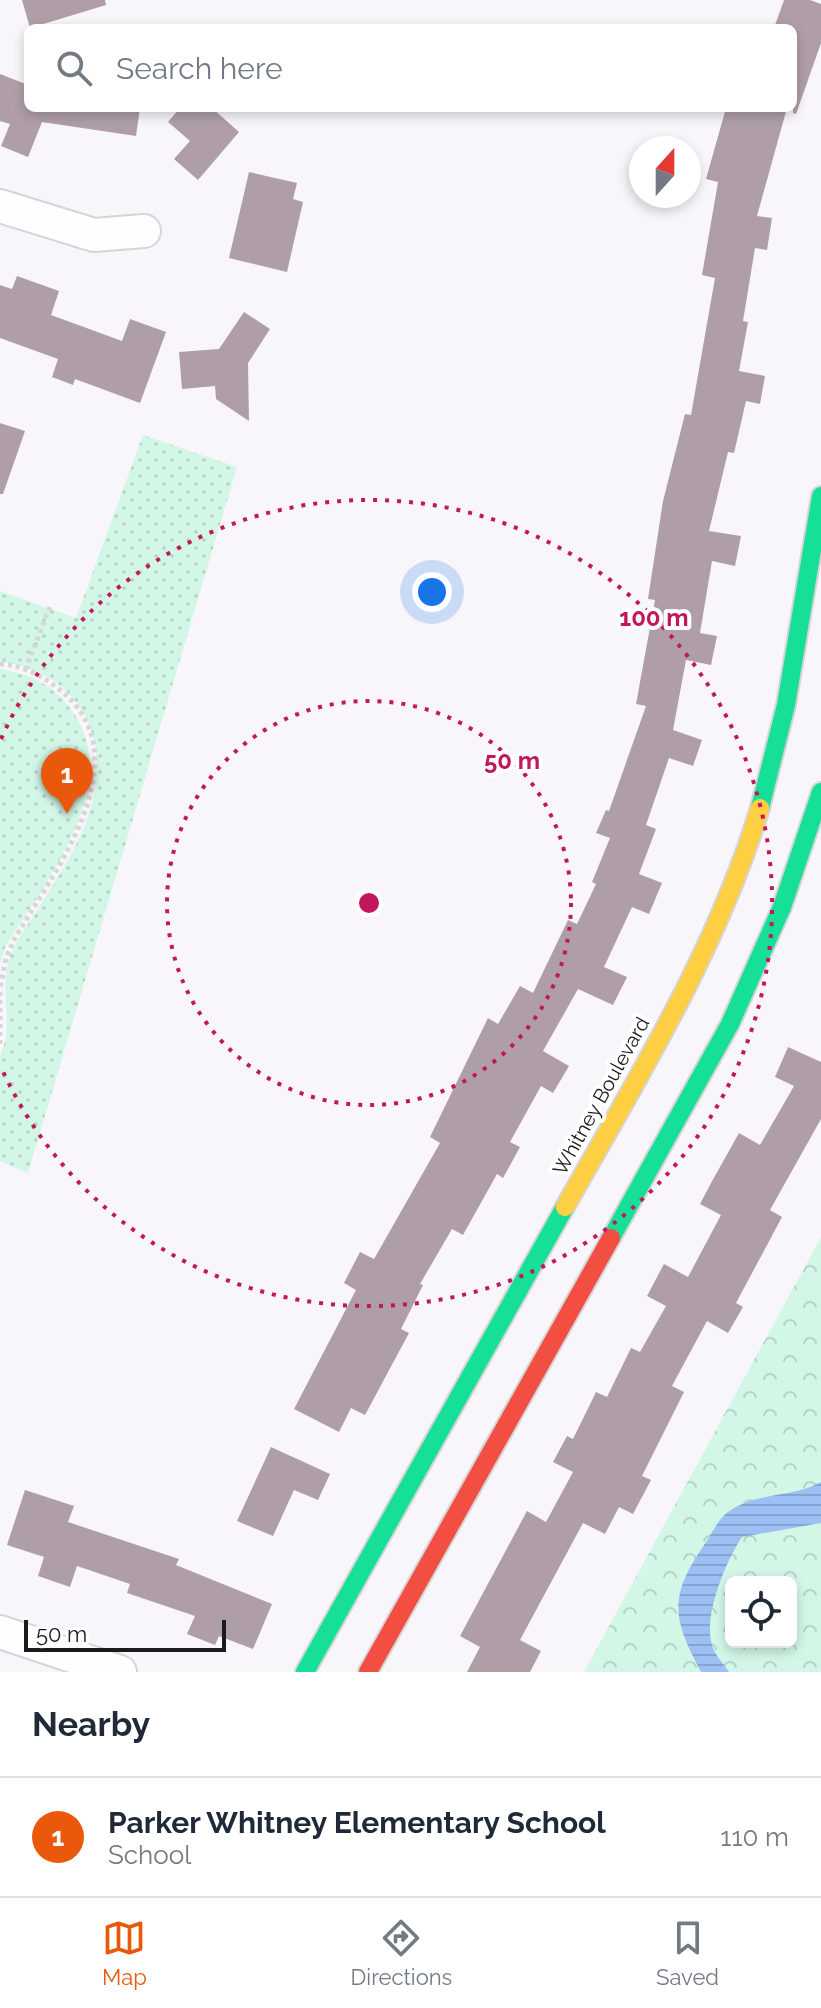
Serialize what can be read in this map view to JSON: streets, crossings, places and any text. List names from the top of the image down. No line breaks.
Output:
{"streets":{"street":["Whitney Boulevard"]},"scale_bar":"50 m","north":"top","page":{"search":"Search here","pins":"1","scale":"50 m","heading":"Nearby","list":[{"mark":"1","name":"Parker Whitney Elementary School","note":"School","value":"110 m"}],"nav":["Map","Directions","Saved"]},"rings":["100 m","50 m"]}
